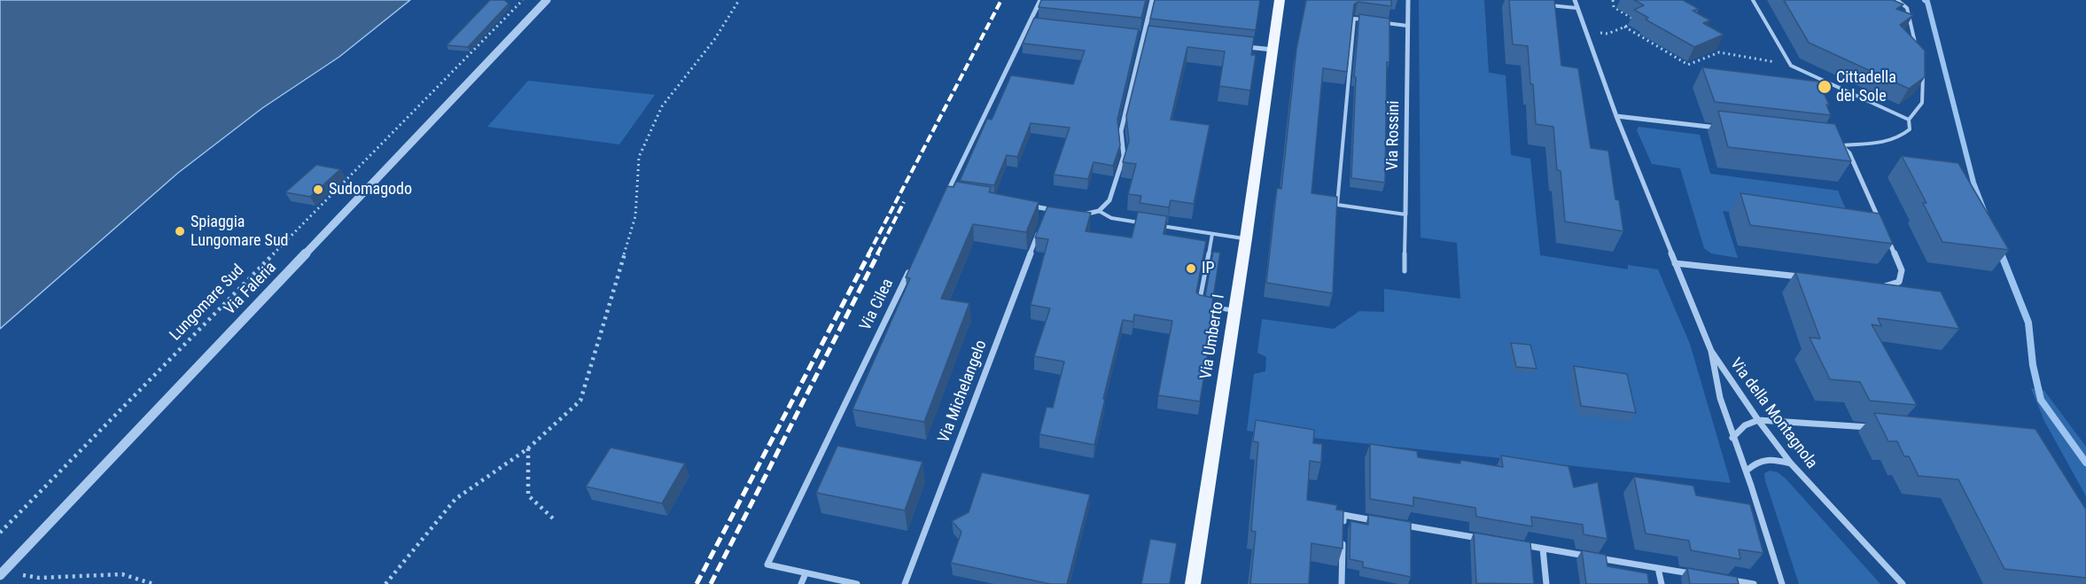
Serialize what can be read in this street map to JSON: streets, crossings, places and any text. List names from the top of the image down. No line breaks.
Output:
{"streets":{"main road":["Via Umberto I"],"street":["Via Rossini","Via Faleria","Via Cilea","Via Michelangelo","Via della Montagnola"],"path":["Lungomare Sud"]},"places":["Cittadella del Sole","Sudomagodo","Spiaggia Lungomare Sud","IP"]}
